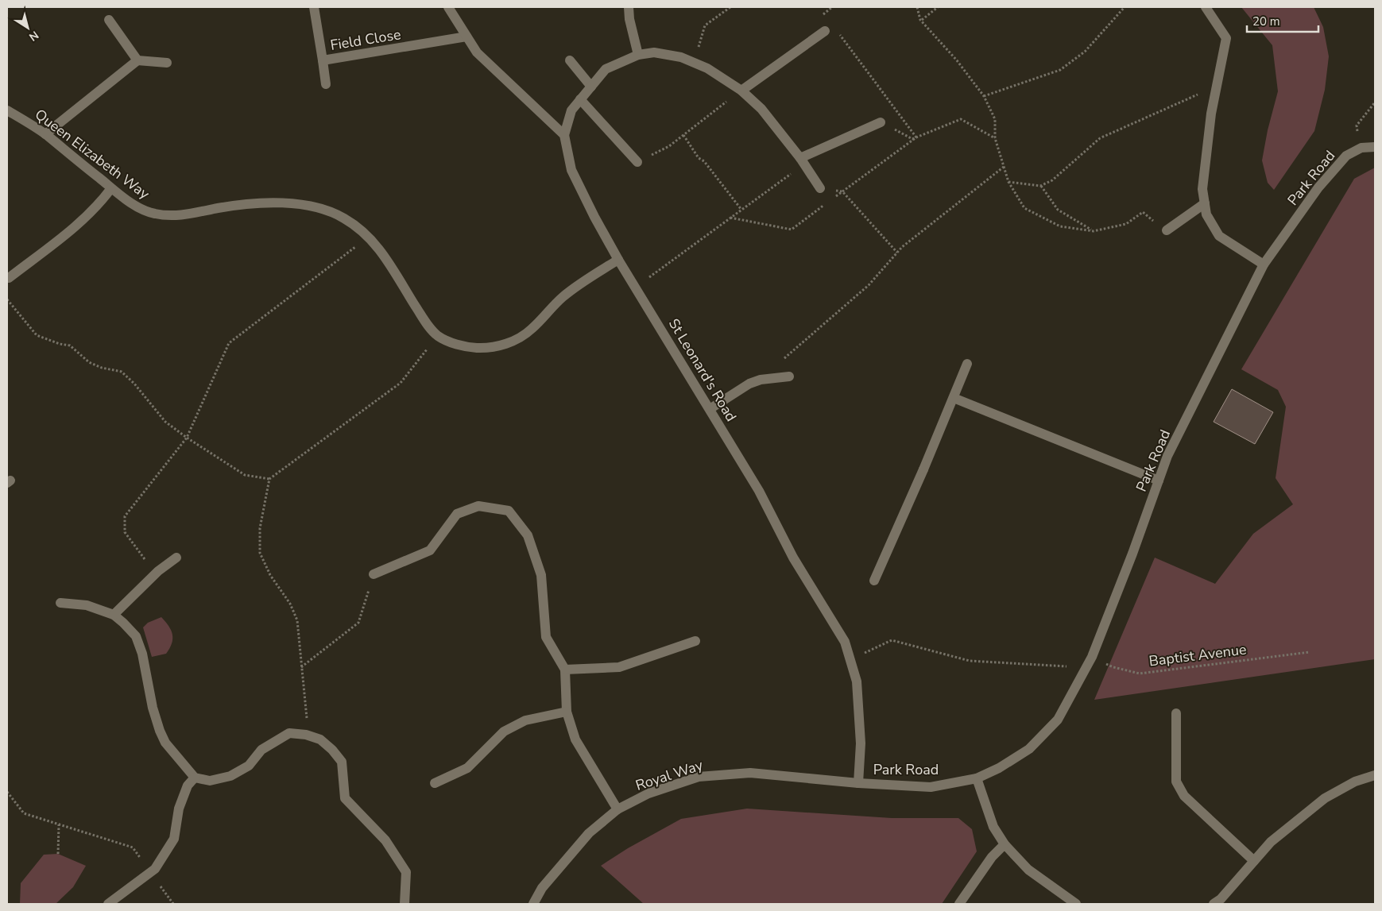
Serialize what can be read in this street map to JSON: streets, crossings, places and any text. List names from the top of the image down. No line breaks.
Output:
{"streets":{"street":["Field Close","Queen Elizabeth Way","Park Road","St Leonard's Road","Royal Way"],"path":["Baptist Avenue"]},"crossings":[["Queen Elizabeth Way","St Leonard's Road"],["Park Road","St Leonard's Road"],["Park Road","Baptist Avenue"],["Park Road","Royal Way"],["St Leonard's Road","Royal Way"]],"scale_bar":"20 m","north":"bottom right"}
